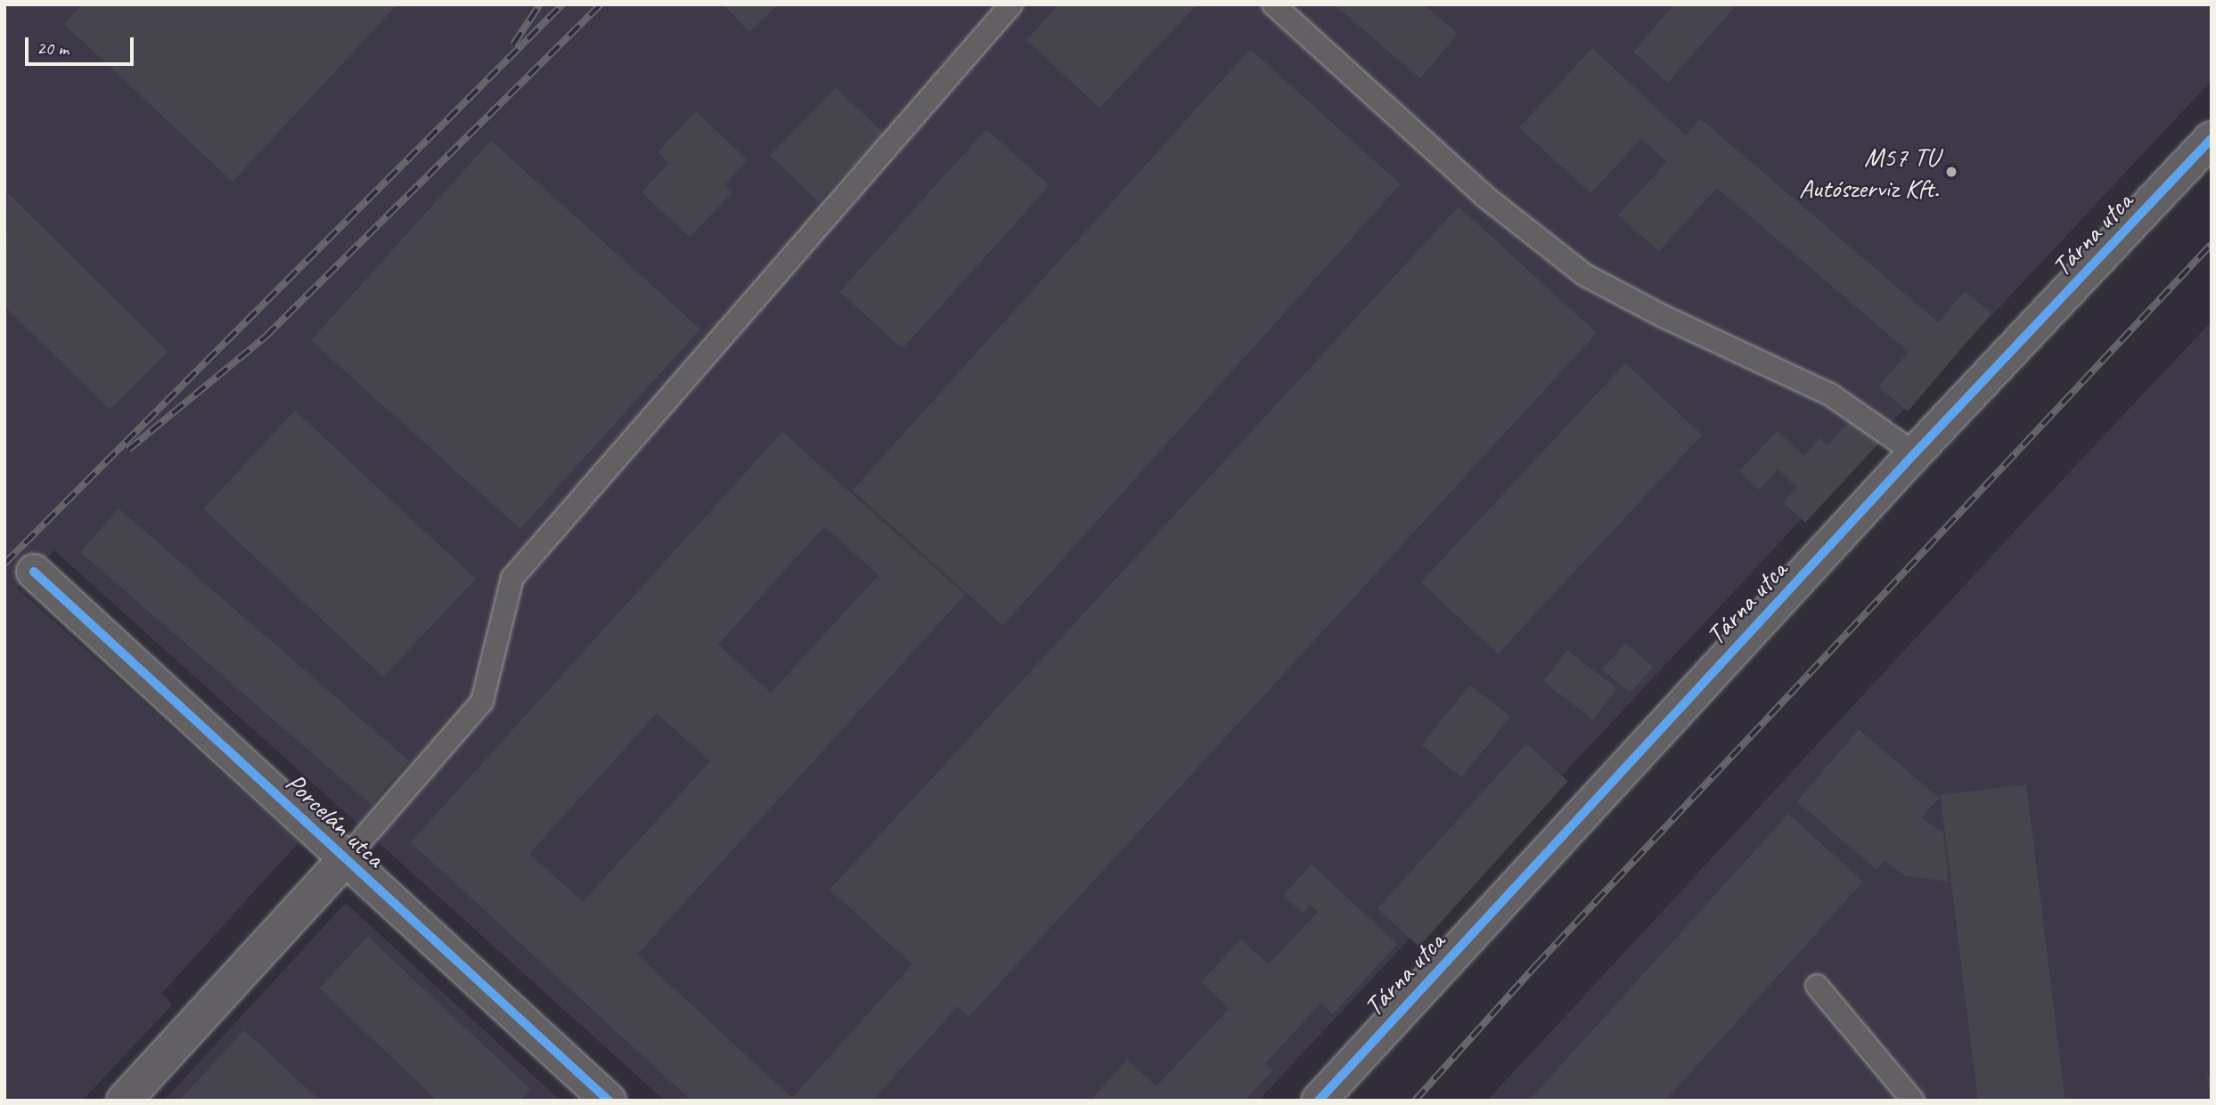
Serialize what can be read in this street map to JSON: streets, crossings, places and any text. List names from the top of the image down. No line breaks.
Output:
{"streets":{"street":["Tárna utca","Porcelán utca"]},"places":["M57 TU Autószerviz Kft."],"scale_bar":"20 m"}
